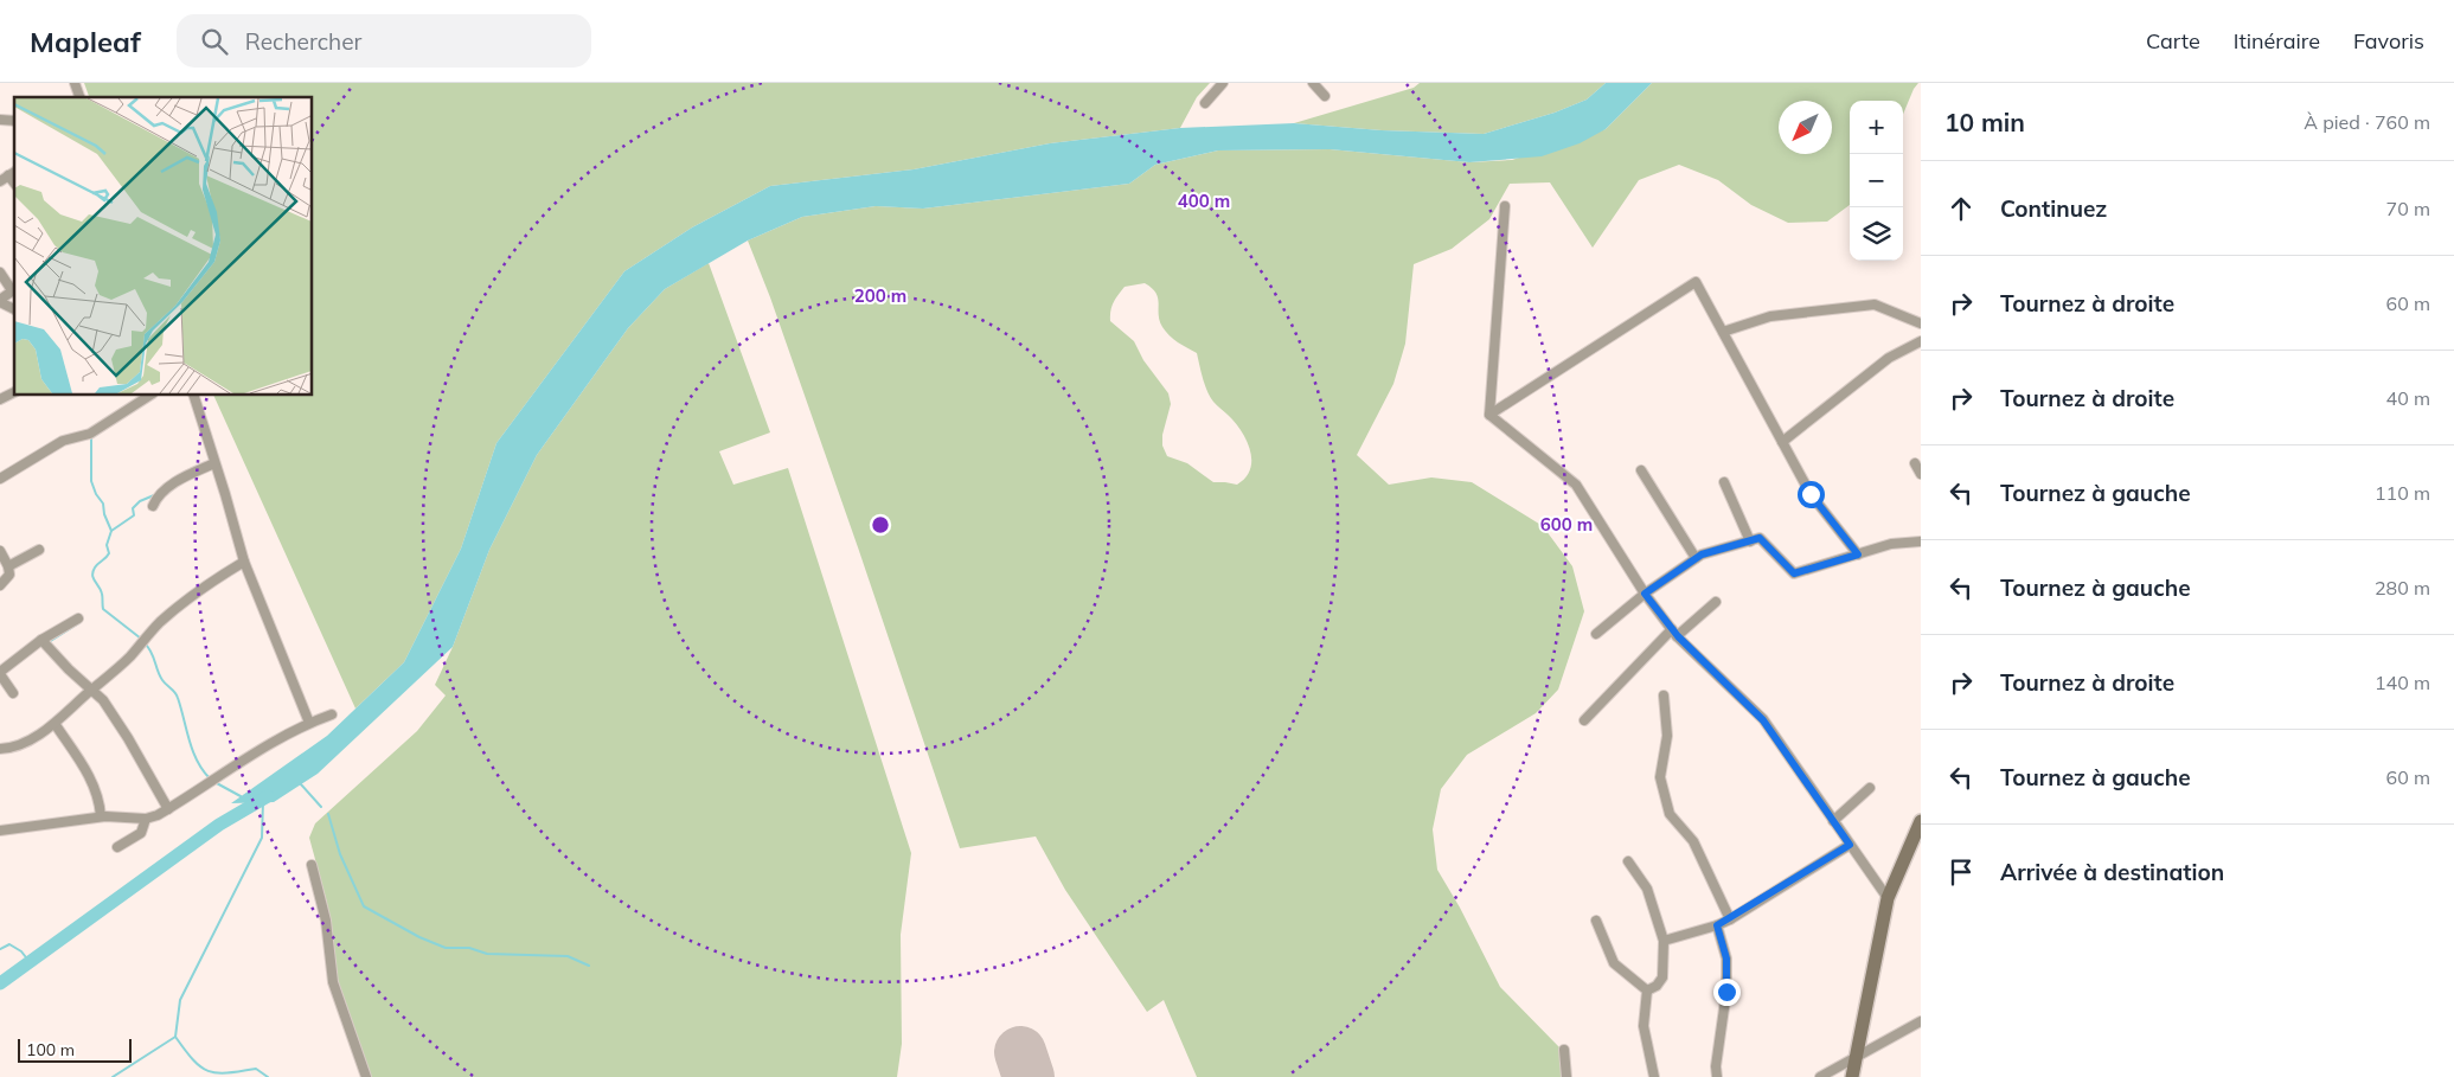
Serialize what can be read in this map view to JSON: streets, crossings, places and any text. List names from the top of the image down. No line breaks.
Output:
{"scale_bar":"100 m","north":"bottom left","page":{"header":"Mapleaf","search":"Rechercher","nav":["Carte","Itinéraire","Favoris"],"heading":["10 min","À pied · 760 m"],"map_buttons":["+","−"],"list":[["Continuez","70 m"],["Tournez à droite","60 m"],["Tournez à droite","40 m"],["Tournez à gauche","110 m"],["Tournez à gauche","280 m"],["Tournez à droite","140 m"],["Tournez à gauche","60 m"],"Arrivée à destination"],"scale":"100 m"},"rings":["400 m","200 m","600 m"]}
